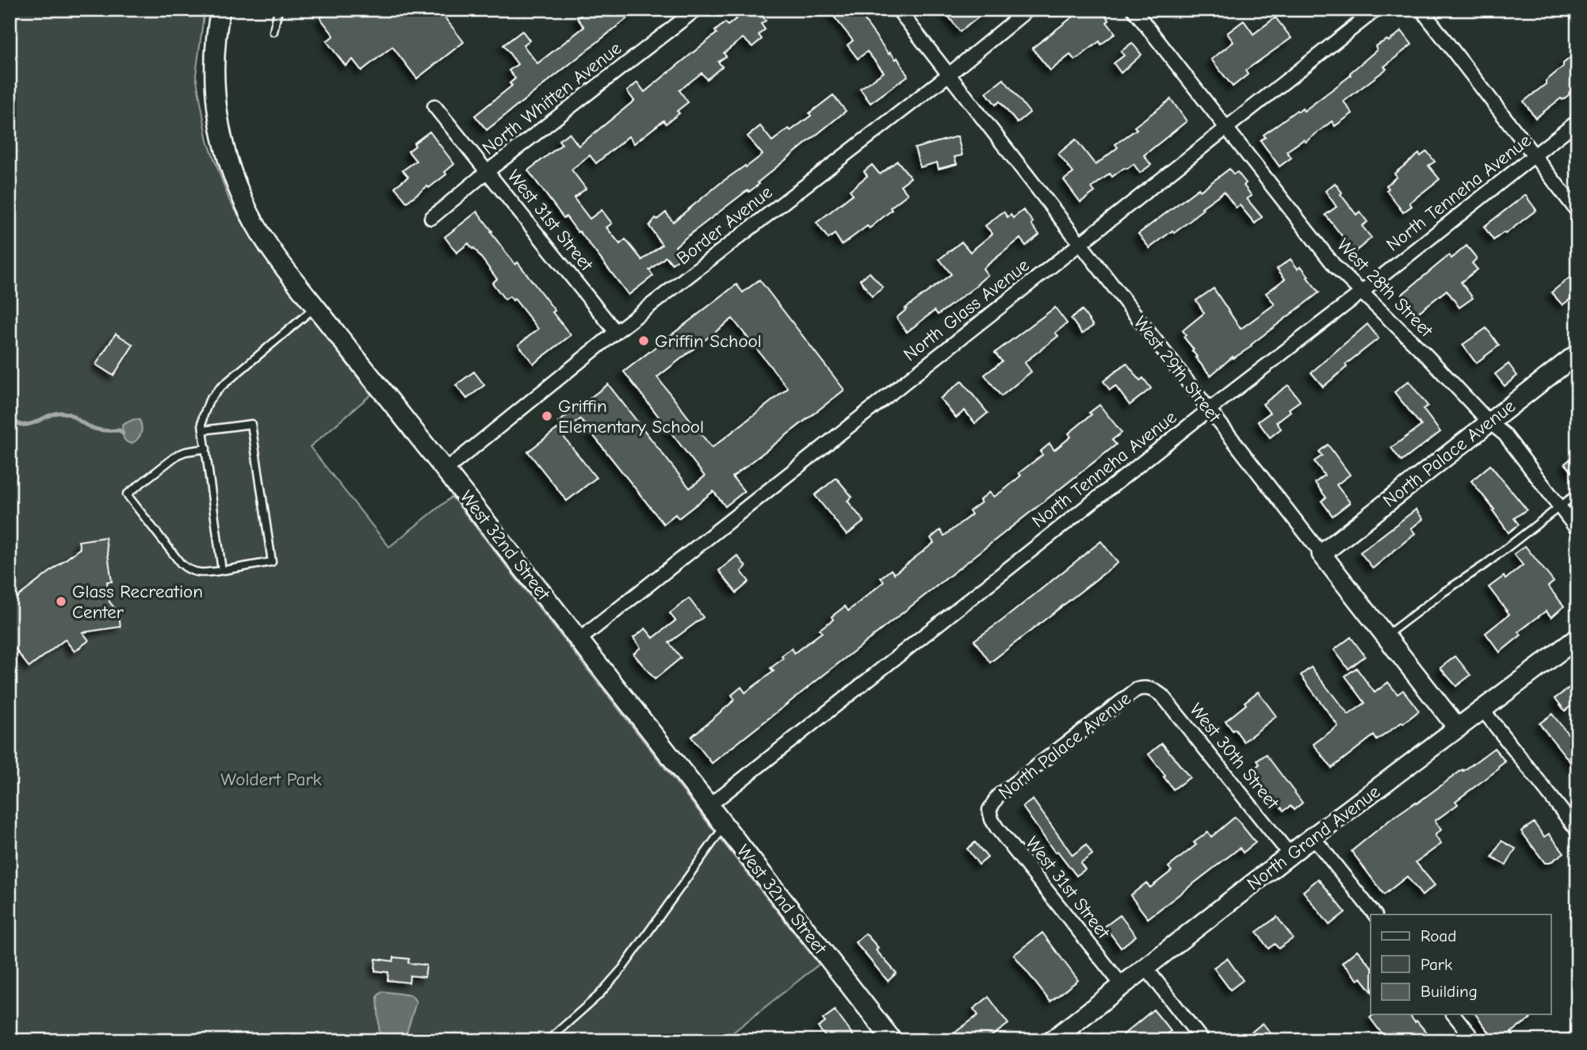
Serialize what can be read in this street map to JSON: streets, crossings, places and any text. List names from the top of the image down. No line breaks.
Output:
{"streets":{"street":["North Whitten Avenue","North Tenneha Avenue","West 31st Street","Border Avenue","West 28th Street","North Glass Avenue","West 29th Street","North Palace Avenue","West 32nd Street","West 30th Street","North Grand Avenue"]},"crossings":[["North Whitten Avenue","West 31st Street"],["North Tenneha Avenue","West 28th Street"],["North Tenneha Avenue","West 29th Street"],["North Tenneha Avenue","West 32nd Street"],["West 31st Street","Border Avenue"],["West 31st Street","North Palace Avenue"],["West 31st Street","North Grand Avenue"],["Border Avenue","West 29th Street"],["Border Avenue","West 32nd Street"],["West 28th Street","North Glass Avenue"],["West 28th Street","North Palace Avenue"],["North Glass Avenue","West 29th Street"],["North Glass Avenue","West 32nd Street"],["West 29th Street","North Palace Avenue"],["West 29th Street","North Grand Avenue"],["North Palace Avenue","West 30th Street"],["West 30th Street","North Grand Avenue"]],"parks":["Woldert Park"],"places":["Griffin School","Griffin Elementary School","Glass Recreation Center"],"legend":["Road","Park","Building"]}
